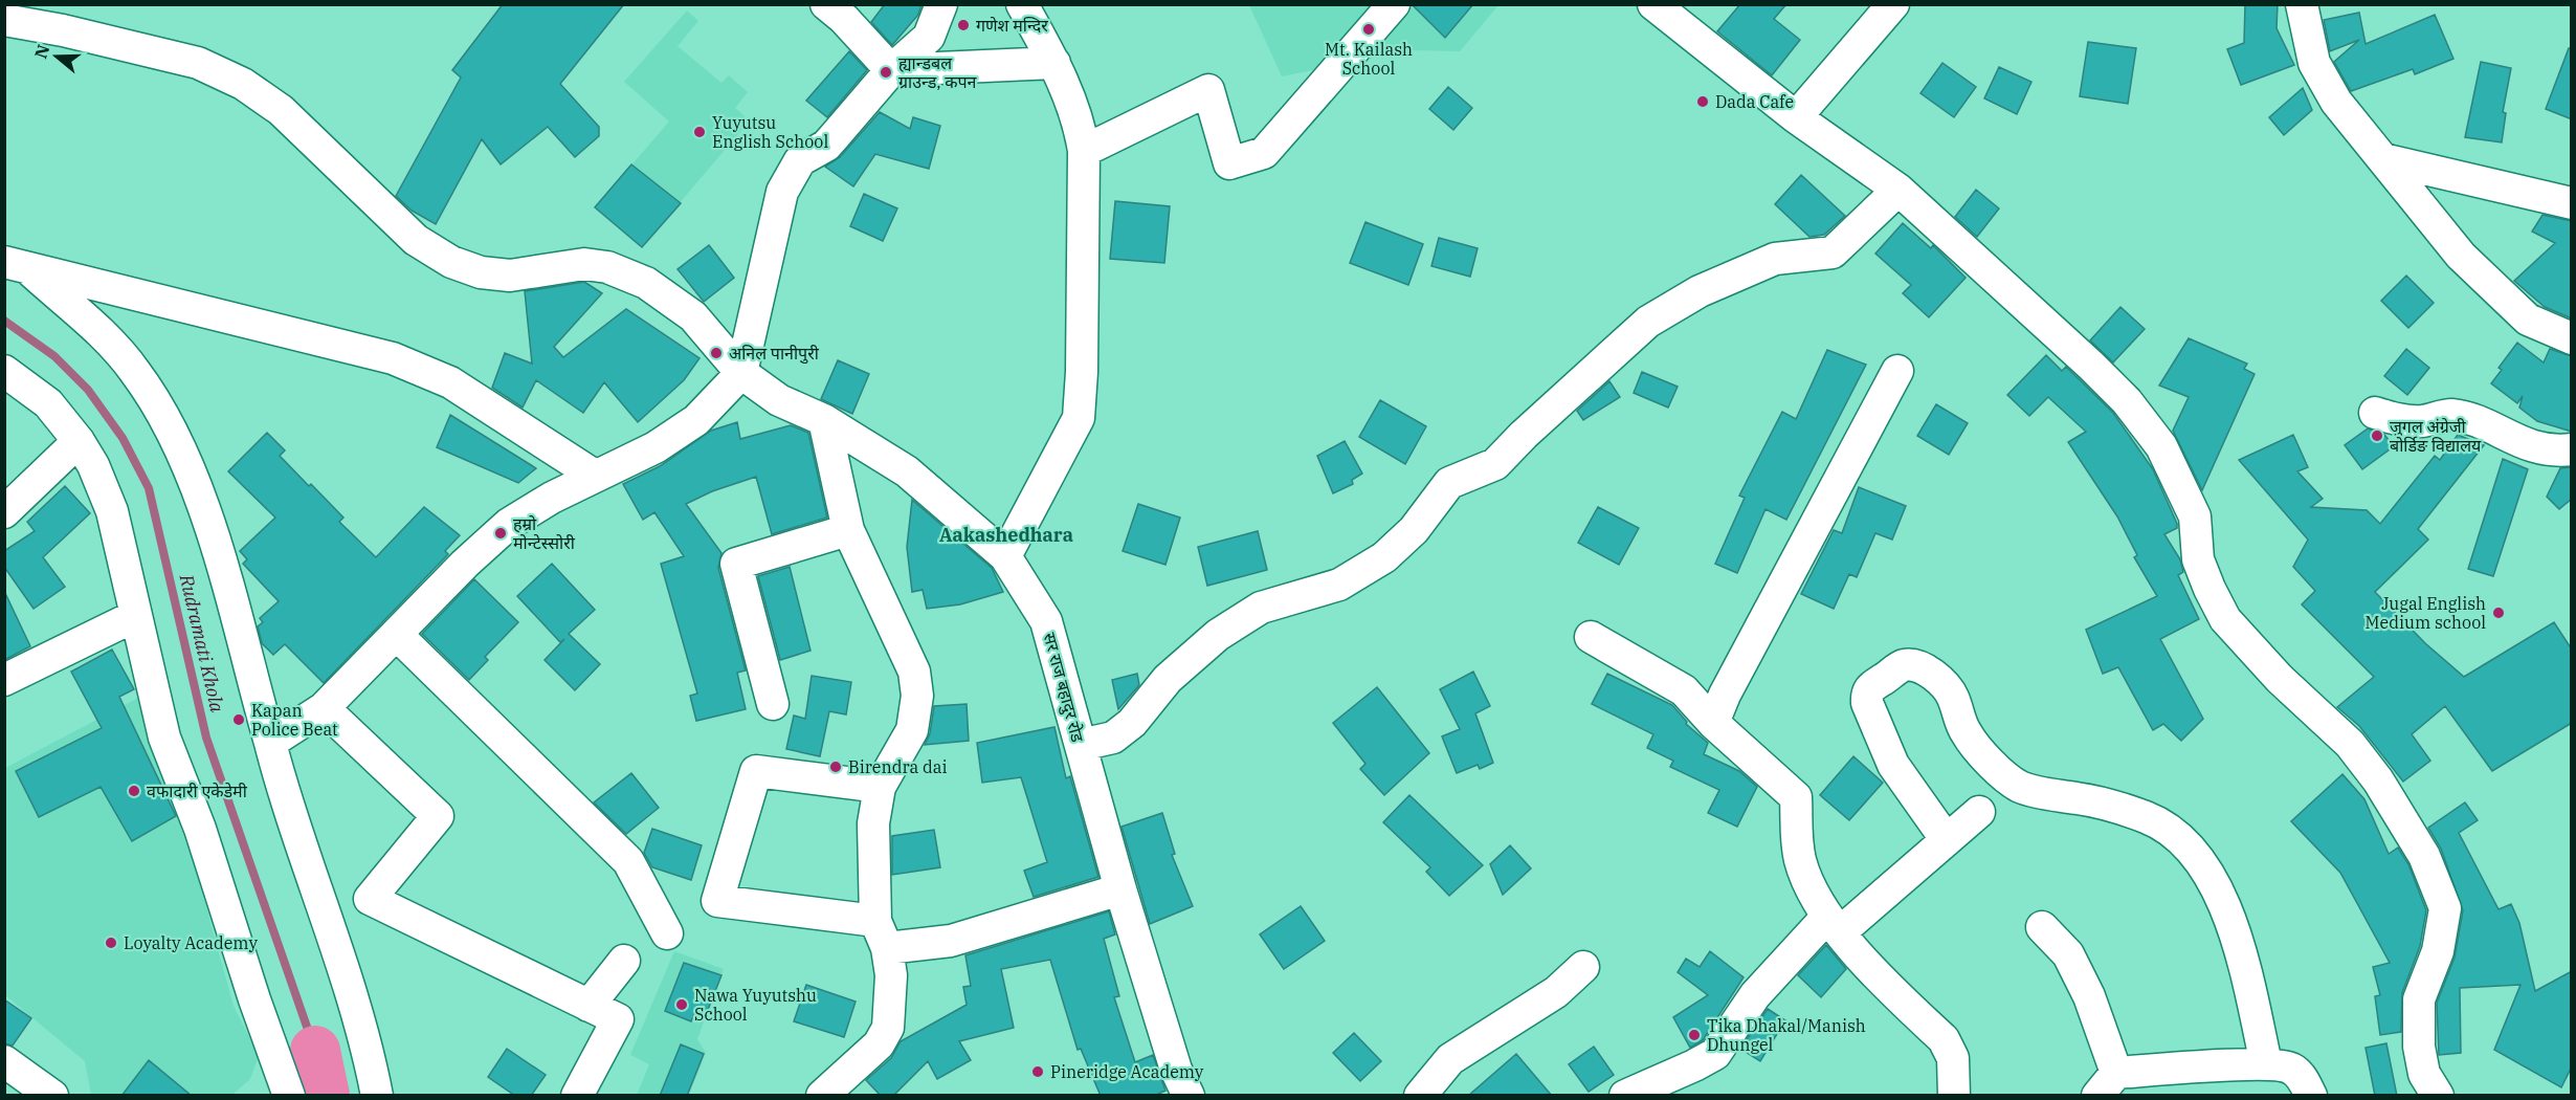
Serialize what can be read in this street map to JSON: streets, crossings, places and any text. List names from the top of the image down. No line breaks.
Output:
{"streets":{"street":["सर राज बहादुर रोड"]},"districts":["Aakashedhara"],"water":["Rudramati Khola"],"places":["गणेश मन्दिर","Mt. Kailash School","ह्यान्डबल ग्राउन्ड, कपन","Dada Cafe","Yuyutsu English School","अनिल पानीपुरी","जुगल अंग्रेजी बोर्डिङ विद्यालय","हम्रो मोन्टेस्सोरी","Jugal English Medium school","Kapan Police Beat","Birendra dai","वफादारी एकेडेमी","Loyalty Academy","Nawa Yuyutshu School","Tika Dhakal/Manish Dhungel","Pineridge Academy"],"north":"left"}
